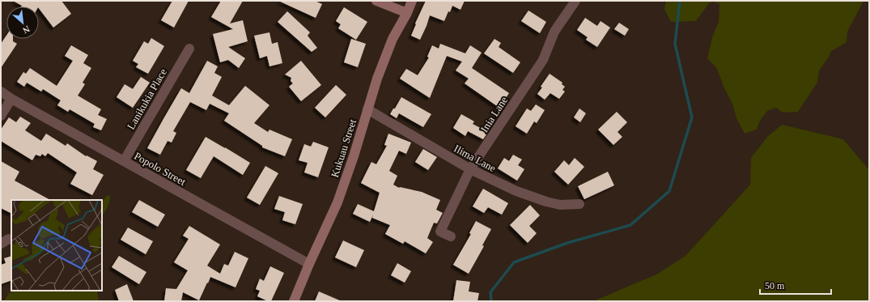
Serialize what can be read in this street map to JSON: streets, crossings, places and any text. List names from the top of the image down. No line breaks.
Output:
{"streets":{"street":["Lanikukia Place","Inia Lane","Kukuau Street","Ilima Lane","Popolo Street"]},"crossings":[["Lanikukia Place","Popolo Street"],["Inia Lane","Ilima Lane"],["Kukuau Street","Ilima Lane"],["Kukuau Street","Popolo Street"]],"scale_bar":"50 m","north":"bottom right"}
